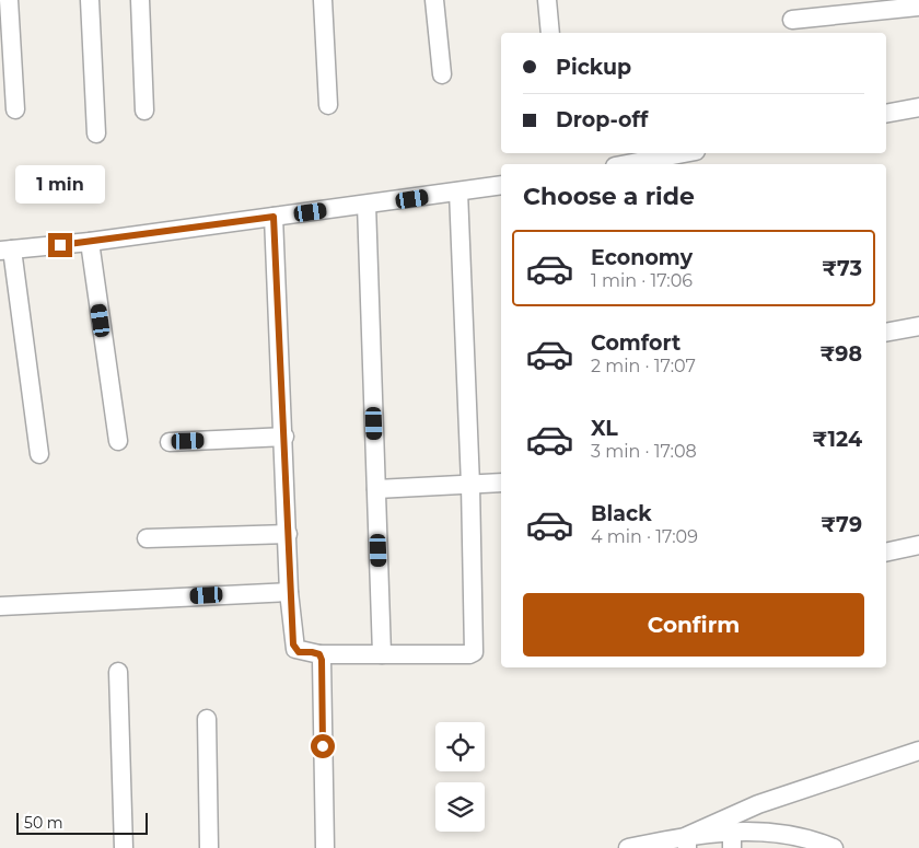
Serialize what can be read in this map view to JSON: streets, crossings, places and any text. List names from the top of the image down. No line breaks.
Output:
{"scale_bar":"50 m","page":{"banner":["Pickup","Drop-off"],"heading":"Choose a ride","bubble":"1 min","list":[{"name":"Economy","note":"1 min · 17:06","value":"₹73"},{"name":"Comfort","note":"2 min · 17:07","value":"₹98"},{"name":"XL","note":"3 min · 17:08","value":"₹124"},{"name":"Black","note":"4 min · 17:09","value":"₹79"}],"buttons":"Confirm","scale":"50 m"}}
